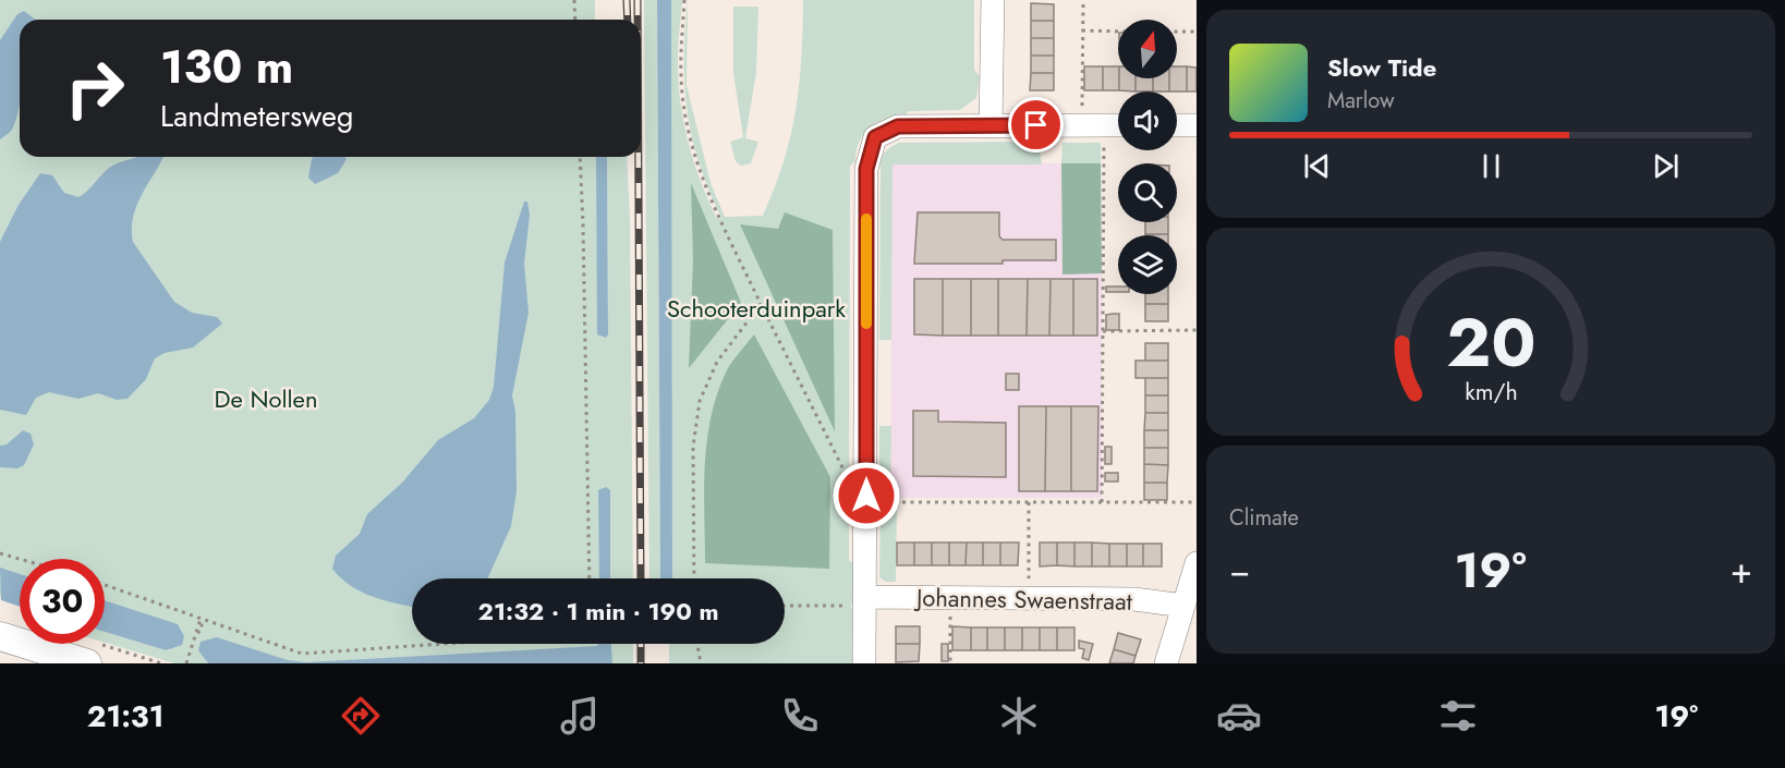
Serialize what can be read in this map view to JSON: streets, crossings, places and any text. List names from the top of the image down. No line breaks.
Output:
{"streets":{"street":["Johannes Swaenstraat"]},"parks":["Schooterduinpark","De Nollen"],"north":"top","page":{"turn":["130 m","Landmetersweg"],"song":["Slow Tide","Marlow"],"tile":"Climate","heat":["−","19°","+"],"limit":"30","trip":"21:32 · 1 min · 190 m","tabs":["21:31","19°"],"gauge":["20","km/h"]}}
